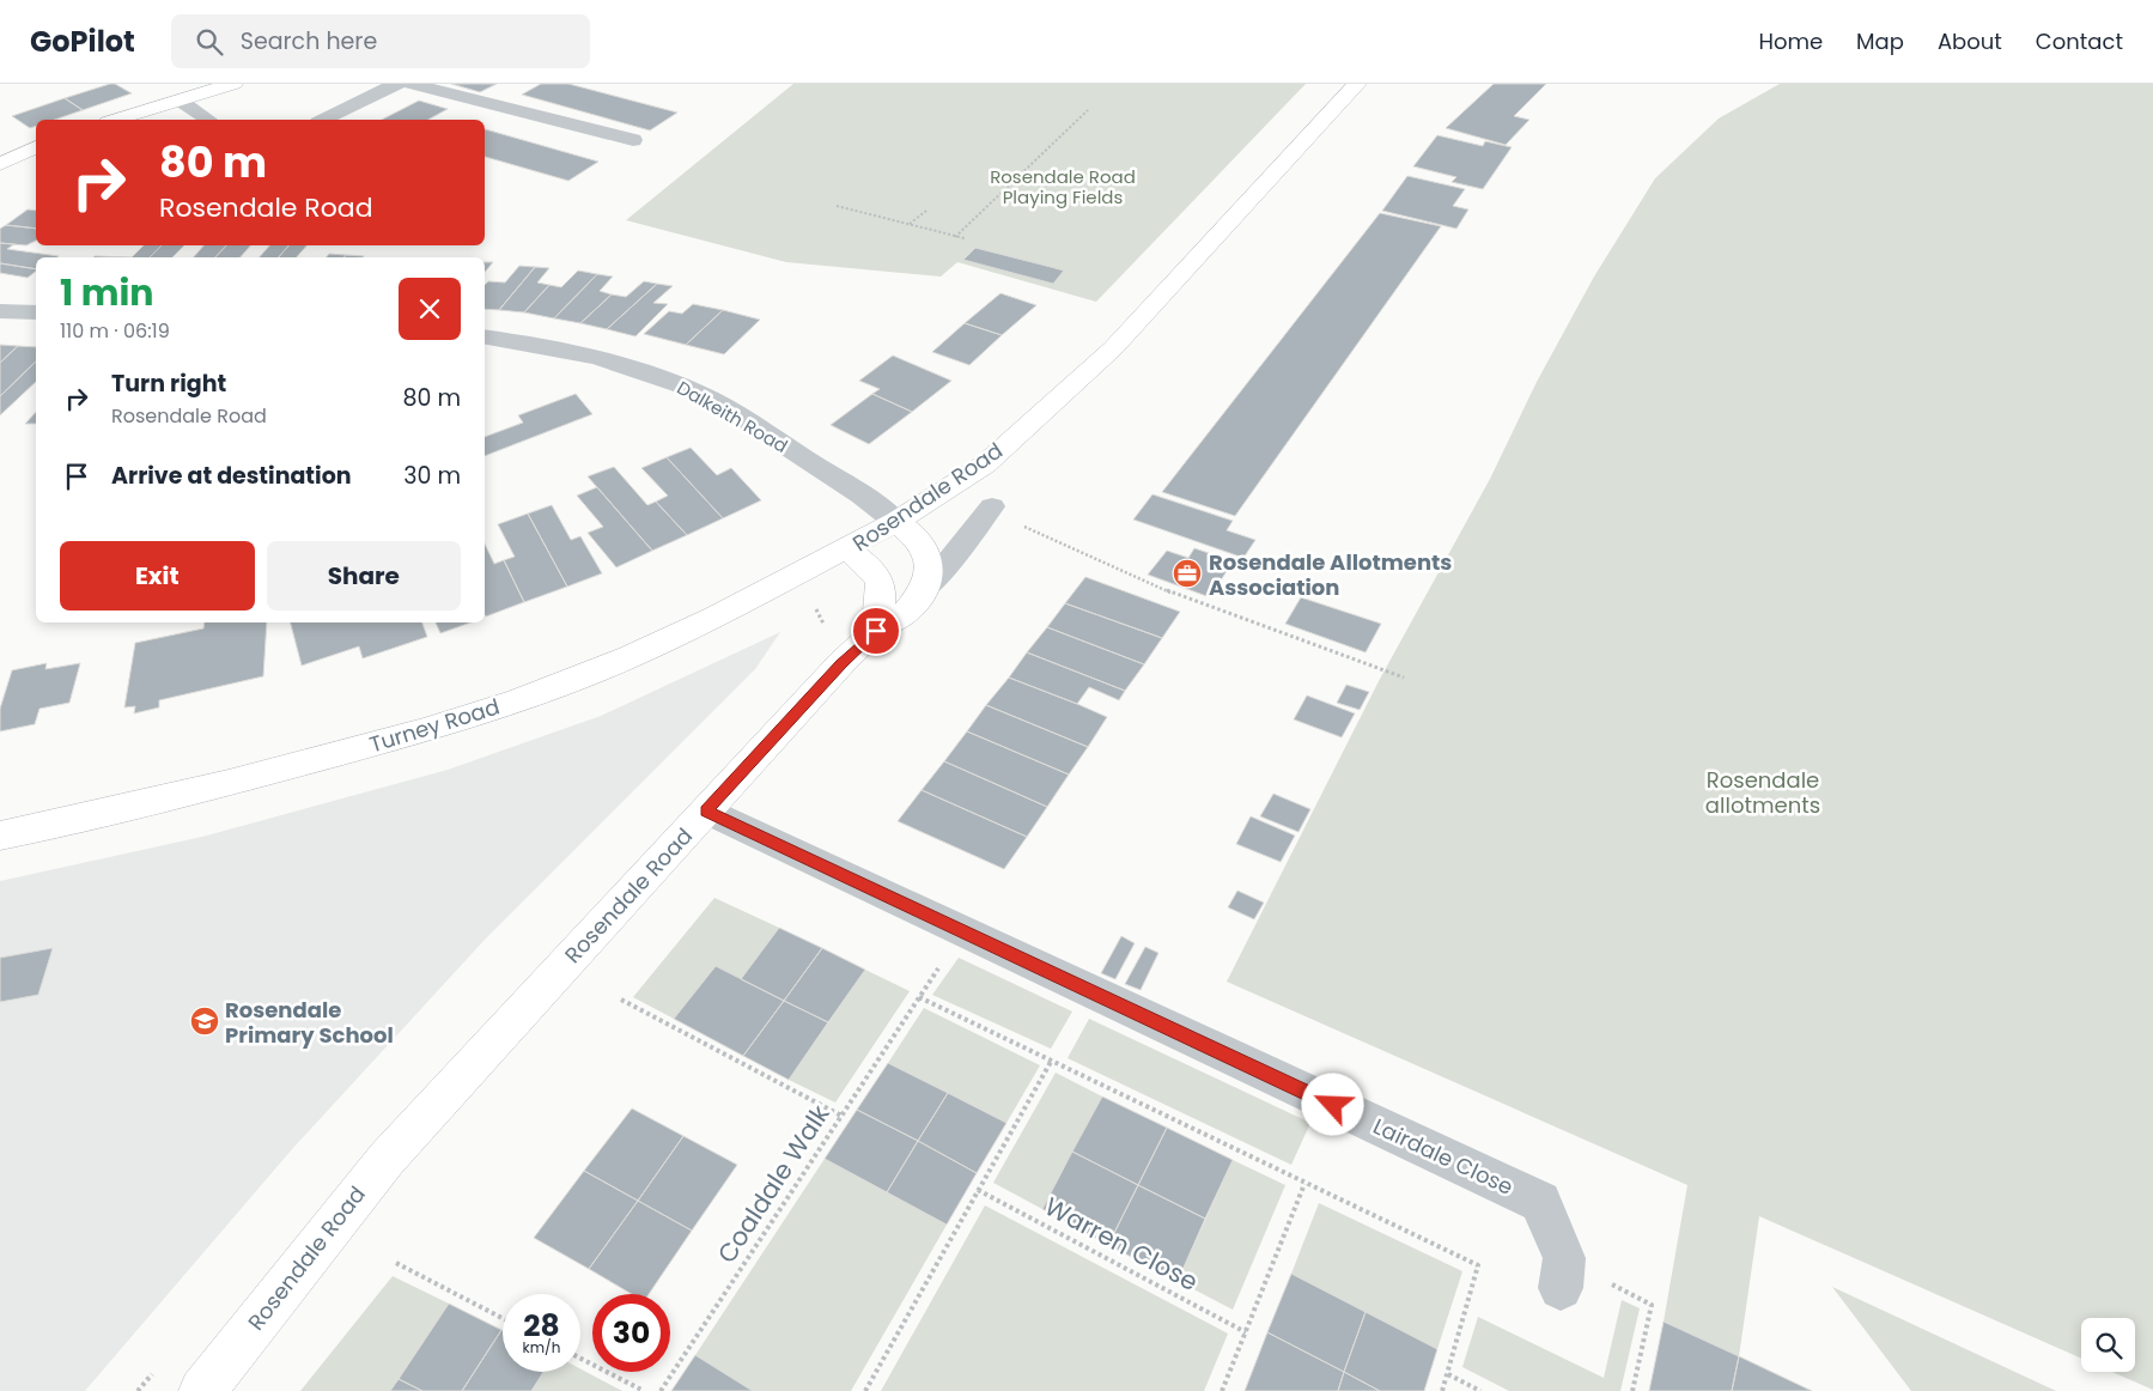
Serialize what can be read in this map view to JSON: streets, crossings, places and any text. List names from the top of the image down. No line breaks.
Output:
{"streets":{"street":["Dalkeith Road","Rosendale Road","Turney Road","Lairdale Close"],"path":["Coaldale Walk","Warren Close"]},"crossings":[["Dalkeith Road","Rosendale Road"],["Rosendale Road","Turney Road"],["Rosendale Road","Lairdale Close"]],"parks":["Rosendale Road Playing Fields","Rosendale allotments"],"places":{"office":["Rosendale Allotments Association"],"school or university":["Rosendale Primary School"]},"page":{"header":"GoPilot","search":"Search here","nav":["Home","Map","About","Contact"],"turn":["80 m","Rosendale Road"],"heading":["1 min","110 m · 06:19"],"list":[{"name":"Turn right","note":"Rosendale Road","value":"80 m"},{"name":"Arrive at destination","value":"30 m"}],"buttons":["Exit","Share"],"speed":"28 km/h","limit":"30"}}
